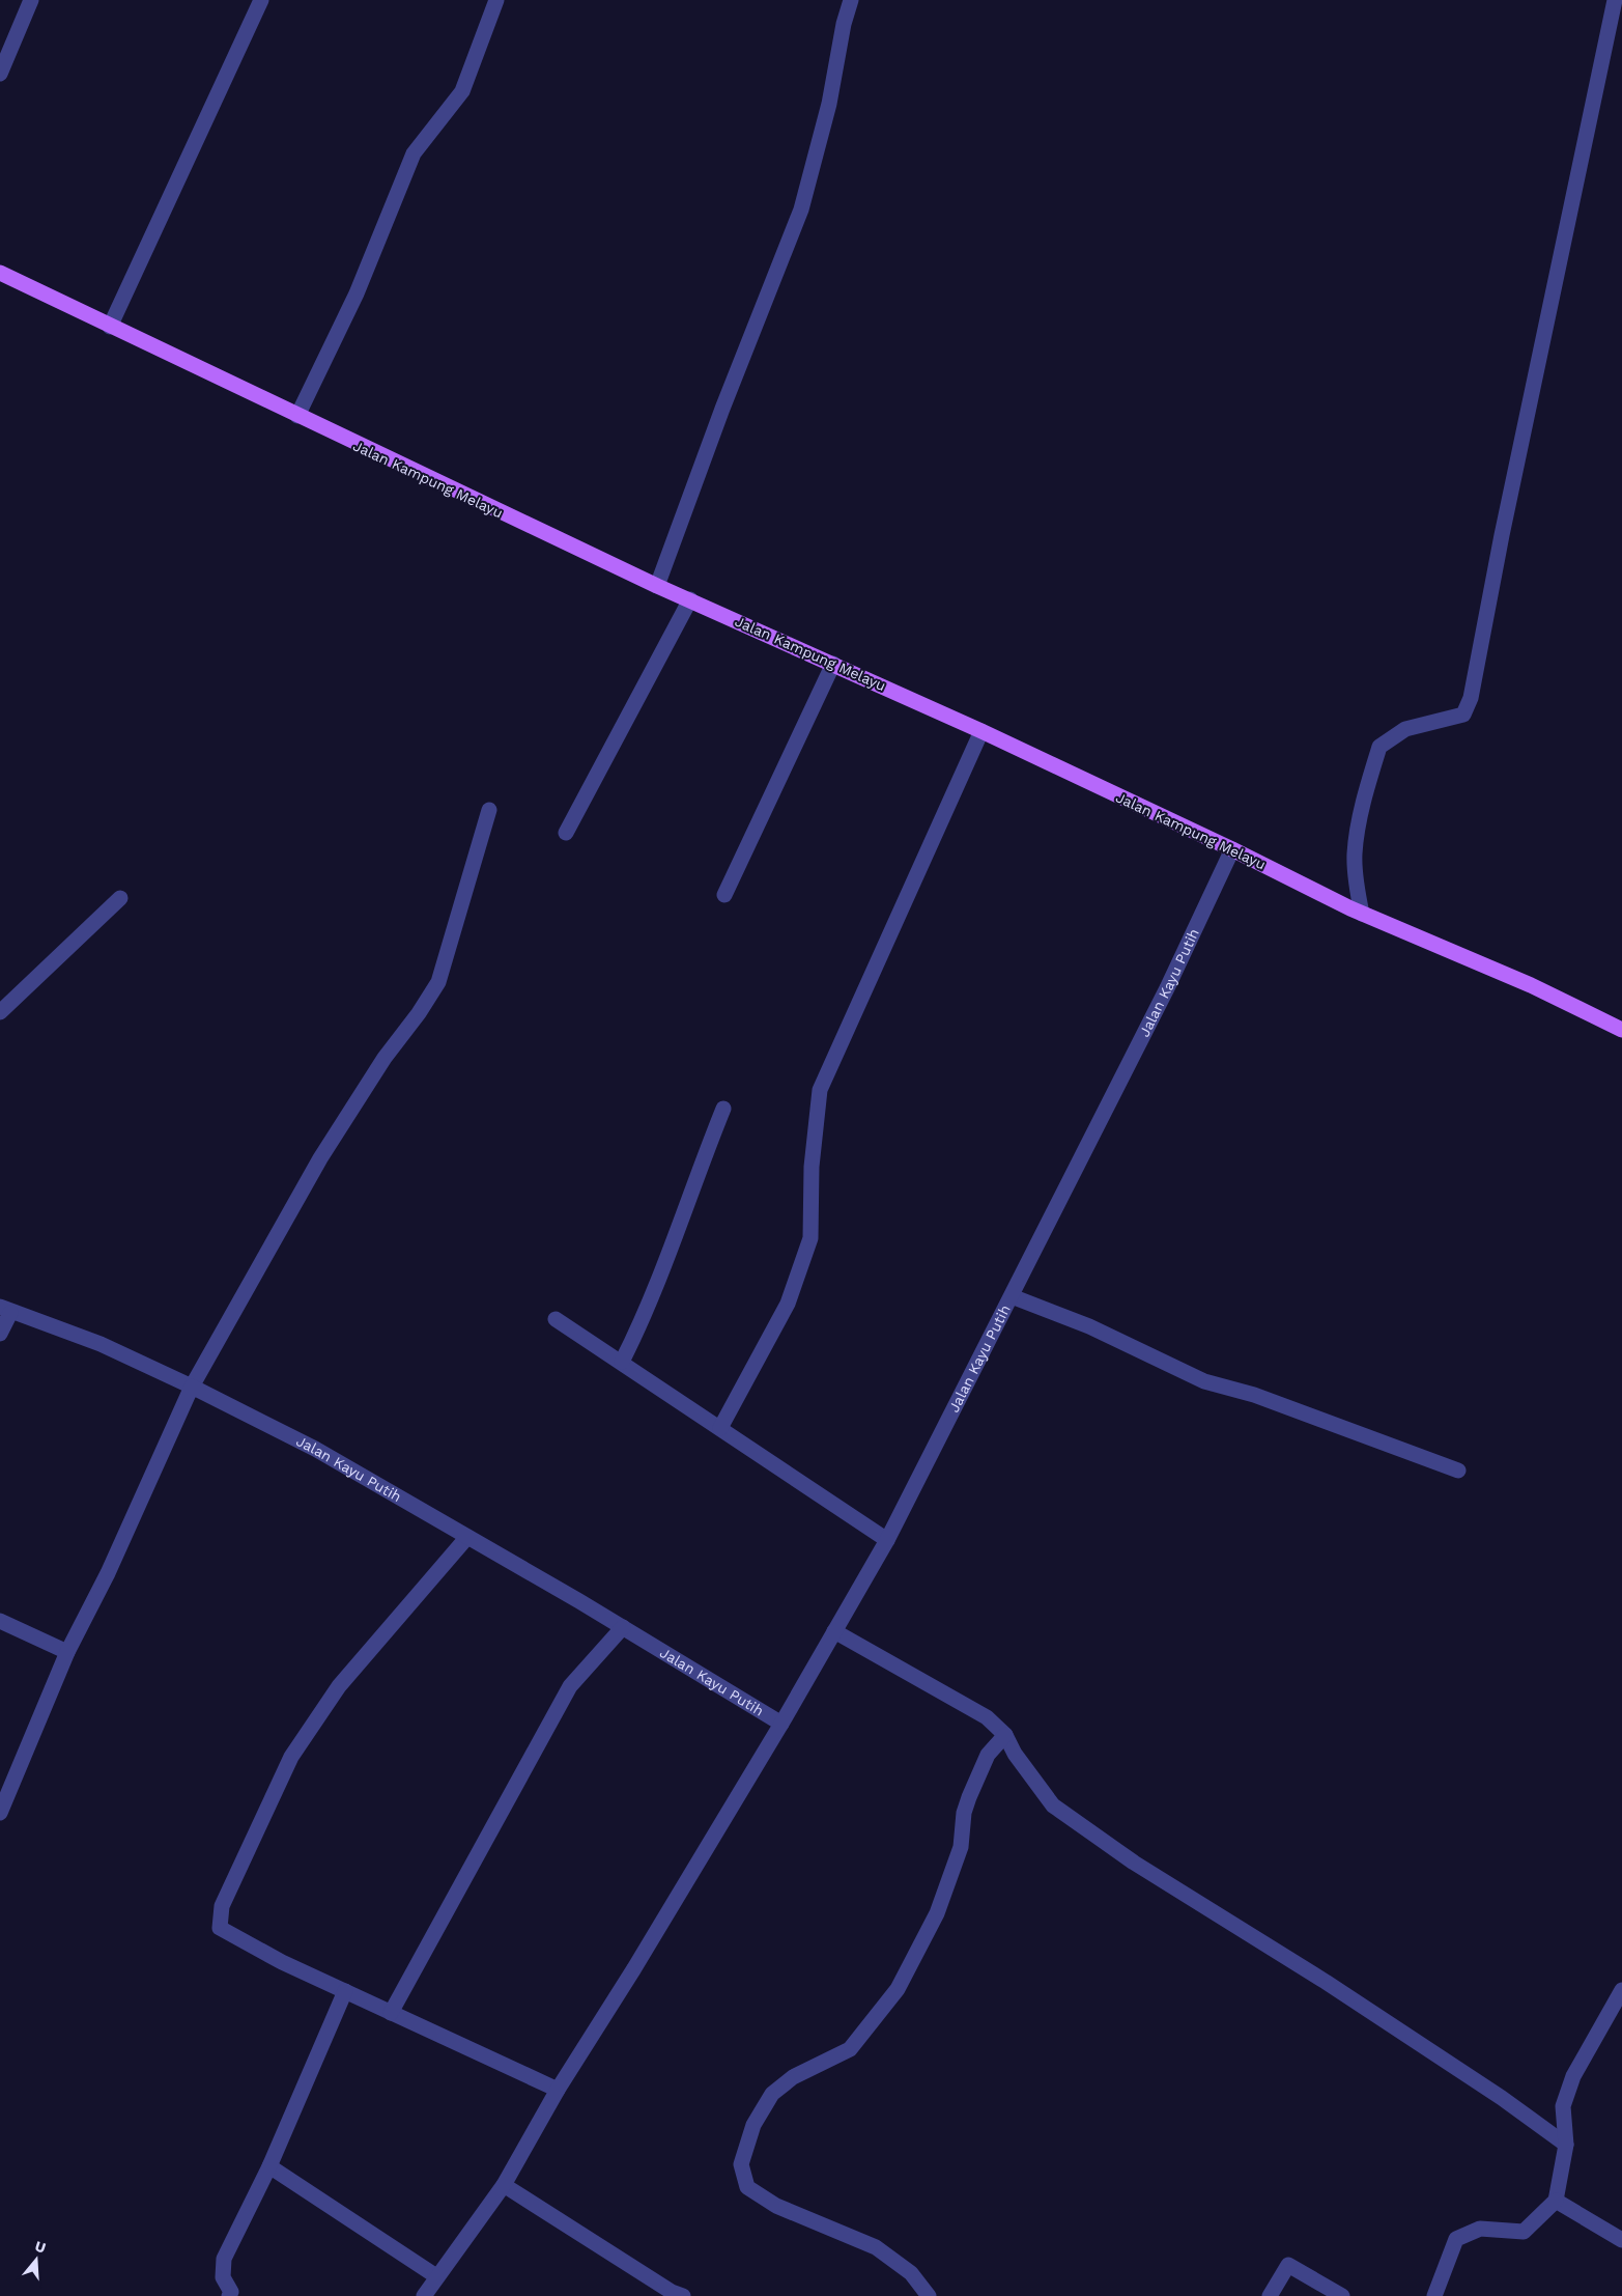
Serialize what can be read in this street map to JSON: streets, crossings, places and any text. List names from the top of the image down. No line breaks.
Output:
{"streets":{"main road":["Jalan Kampung Melayu"],"street":["Jalan Kayu Putih"]},"crossings":[["Jalan Kampung Melayu","Jalan Kayu Putih"]],"north":"top"}
